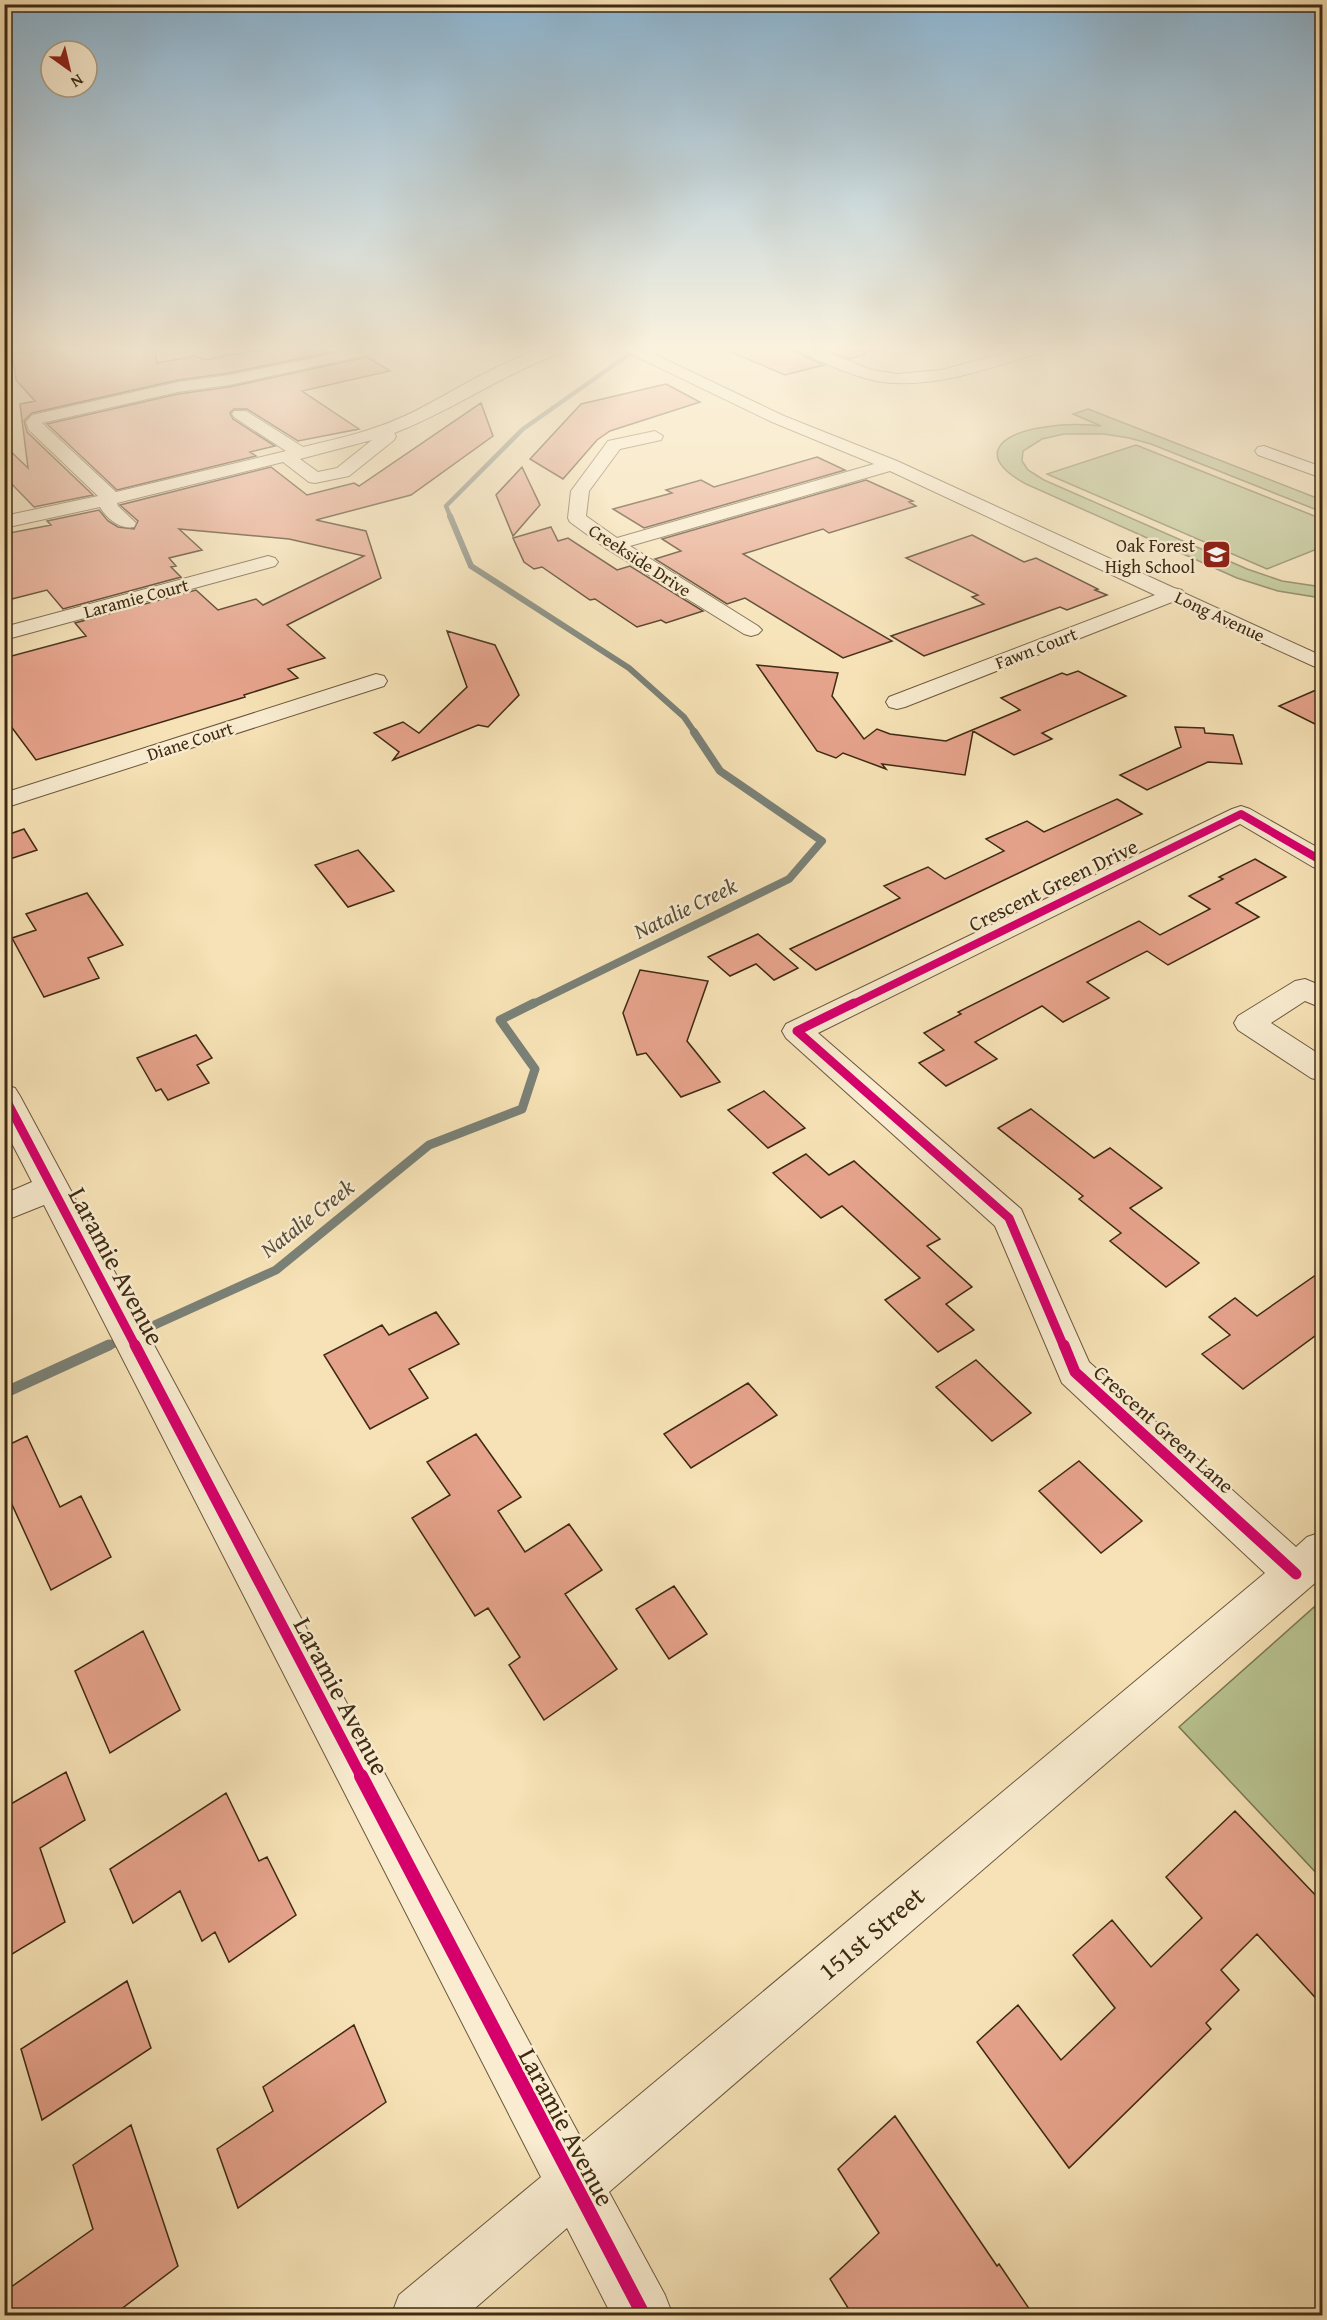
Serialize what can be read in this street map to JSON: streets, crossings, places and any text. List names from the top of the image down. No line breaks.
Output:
{"streets":{"street":["Creekside Drive","Laramie Court","Long Avenue","Fawn Court","Diane Court","Crescent Green Drive","Laramie Avenue","Crescent Green Lane","151st Street"]},"crossings":[["Long Avenue","Fawn Court"],["Crescent Green Drive","Crescent Green Lane"],["Laramie Avenue","151st Street"],["Crescent Green Lane","151st Street"]],"water":["Natalie Creek"],"places":{"school or university":["Oak Forest High School"]},"north":"bottom right"}
